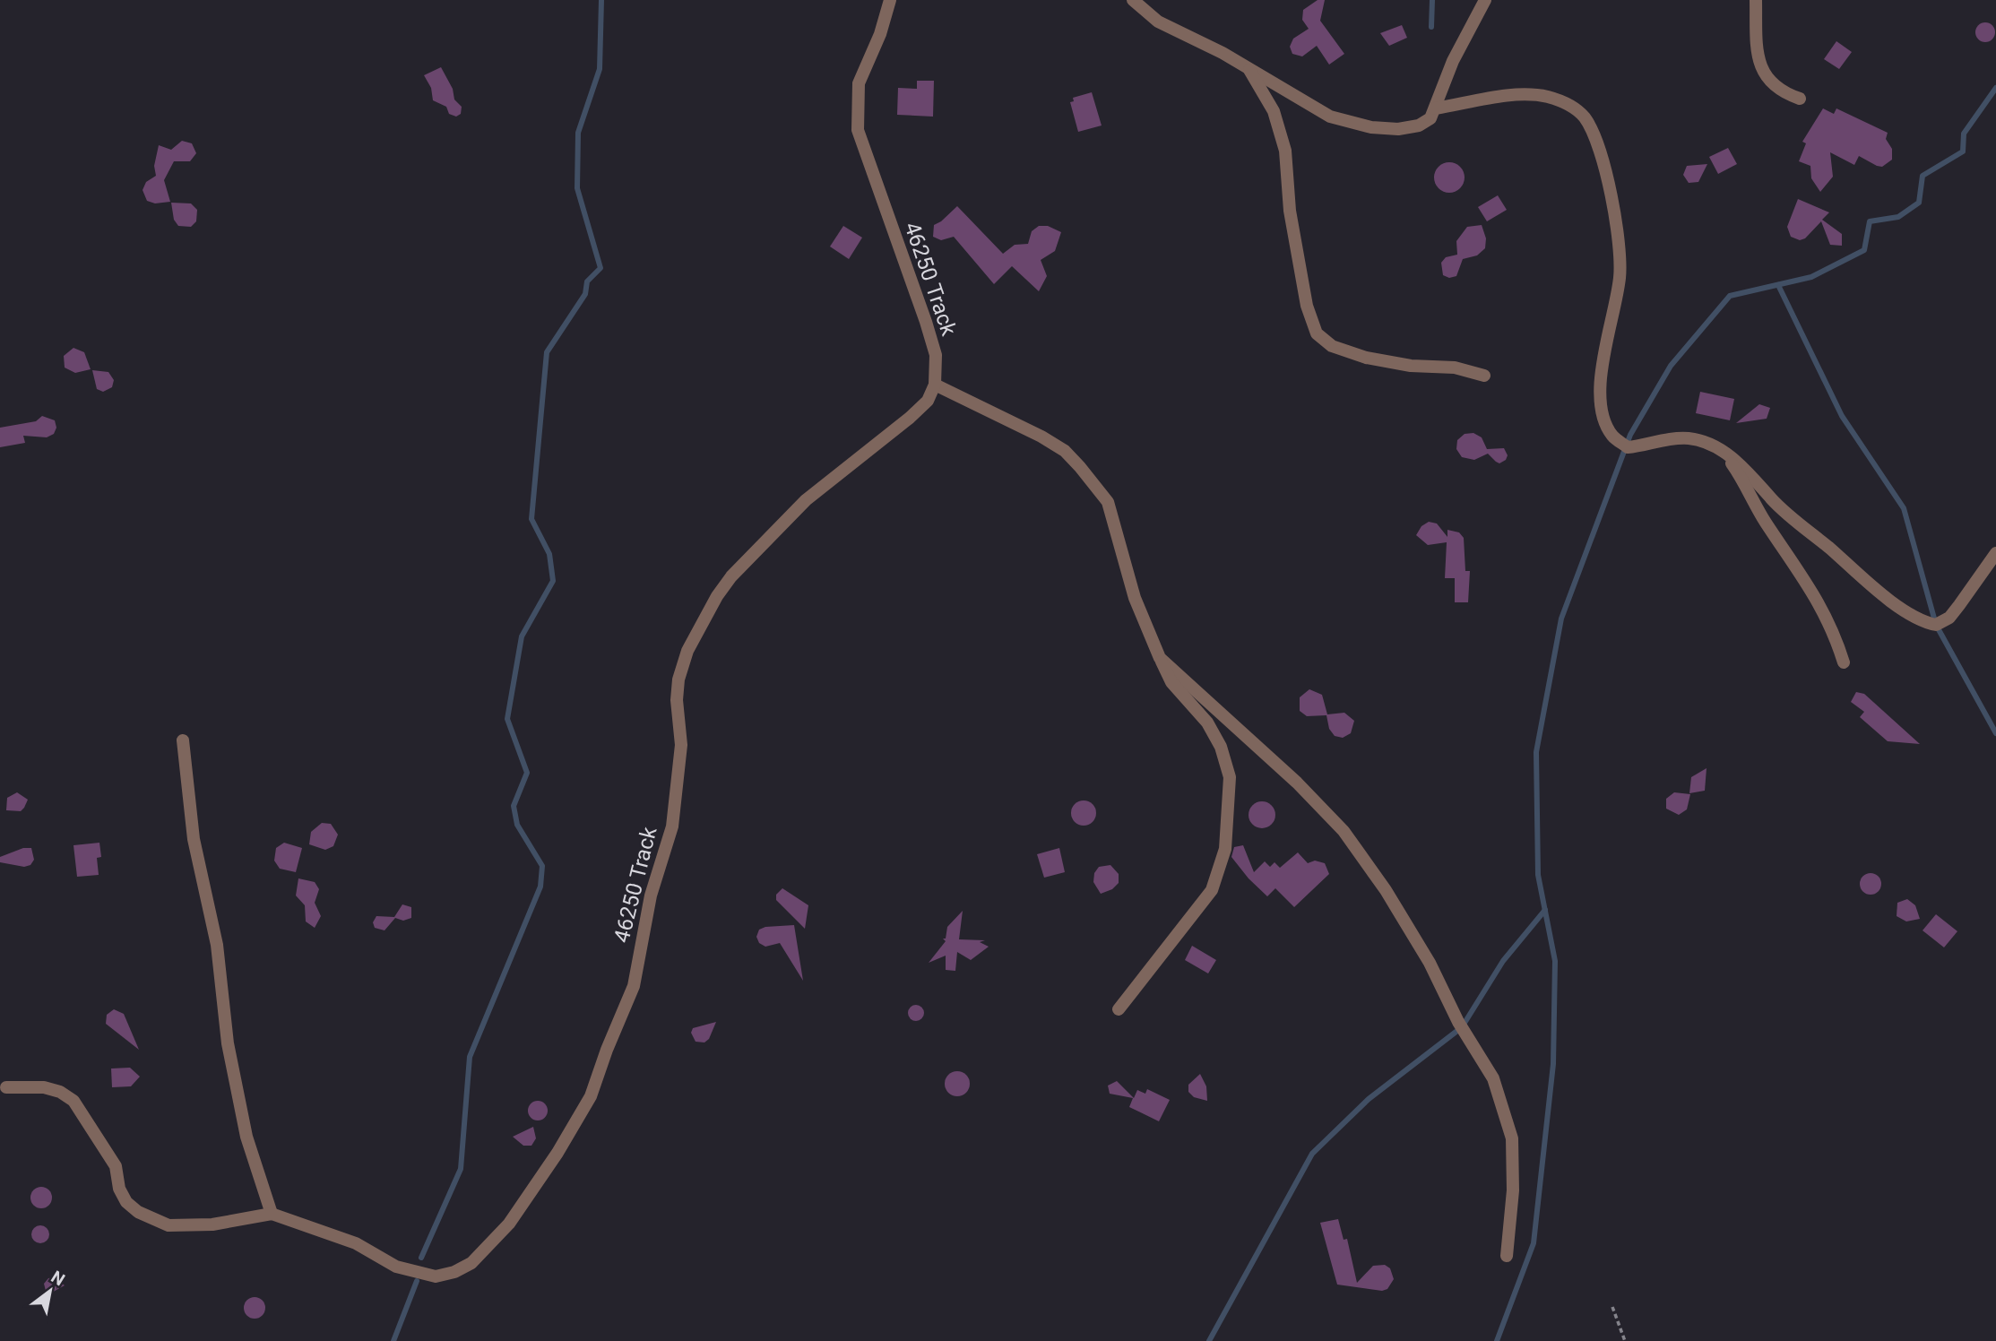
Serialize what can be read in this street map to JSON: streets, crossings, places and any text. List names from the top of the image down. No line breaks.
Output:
{"streets":{"street":["46250 Track"]},"north":"top right"}
